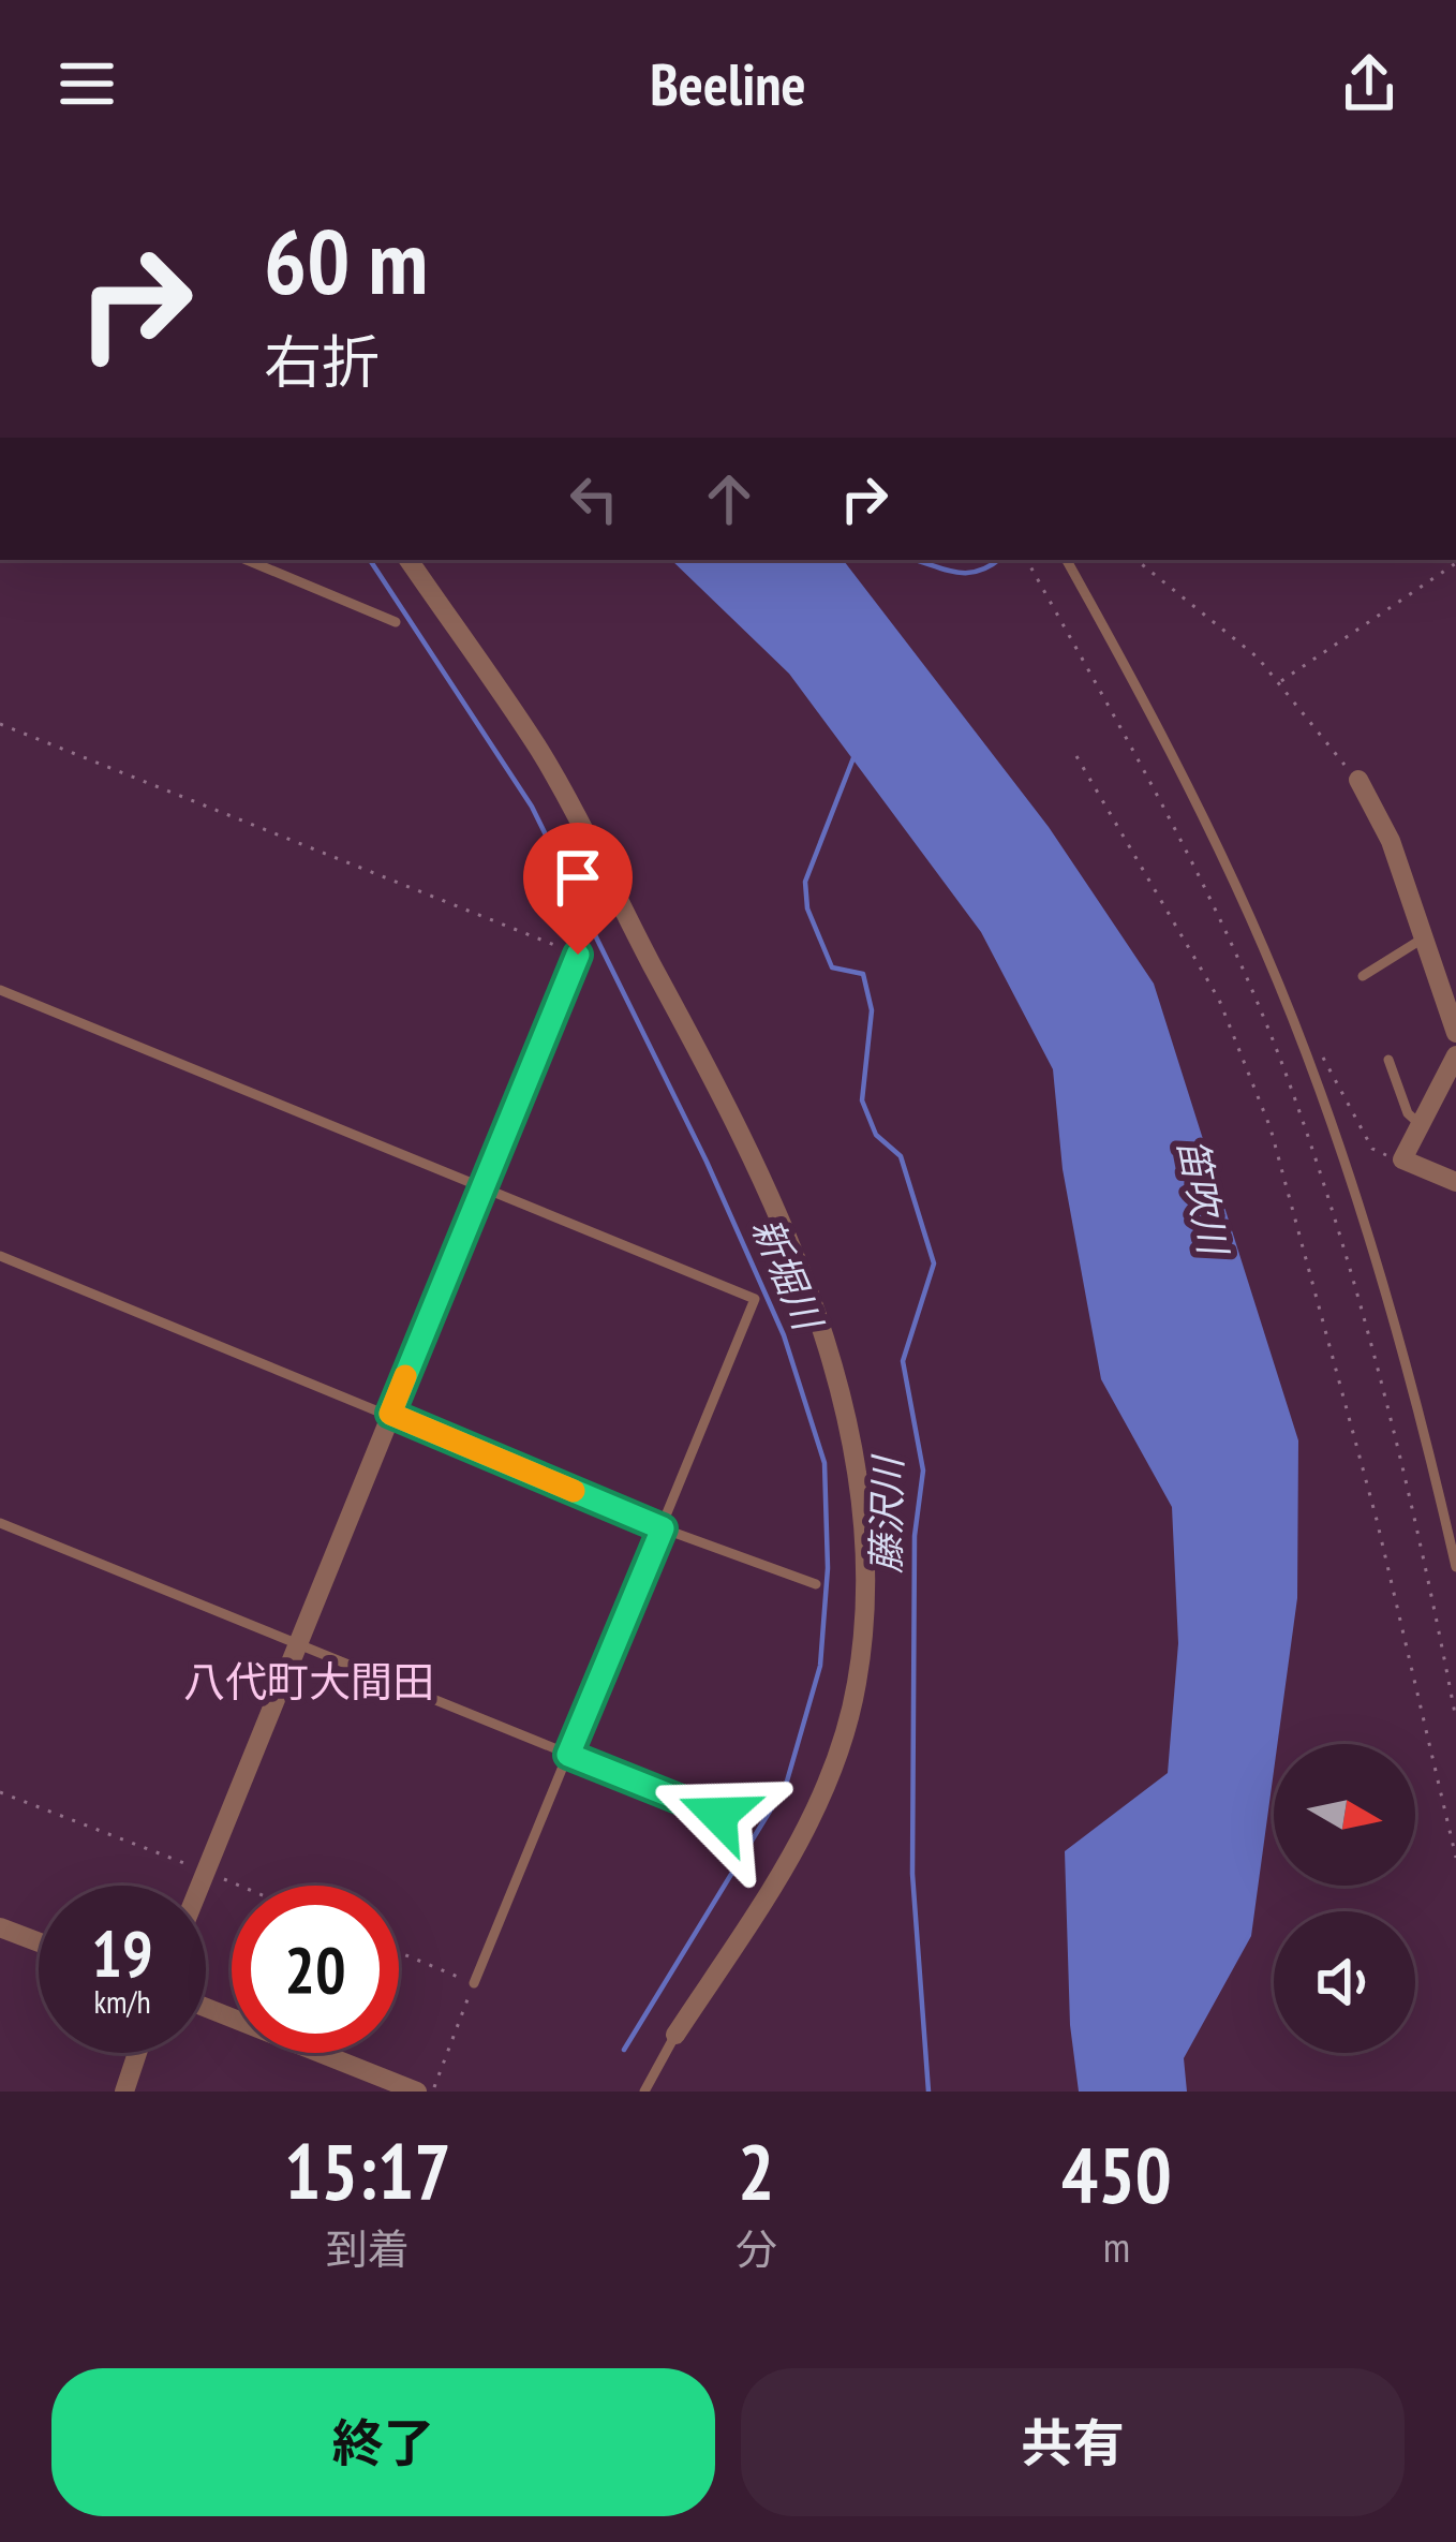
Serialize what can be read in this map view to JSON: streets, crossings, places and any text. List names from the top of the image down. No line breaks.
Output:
{"districts":["八代町大間田"],"water":["笛吹川","新堀川","藤沢川"],"north":"right","page":{"header":"Beeline","turn":["60 m","右折"],"speed":"19 km/h","limit":"20","eta":["15:17","到着","2","分","450","m"],"buttons":["終了","共有"]}}
